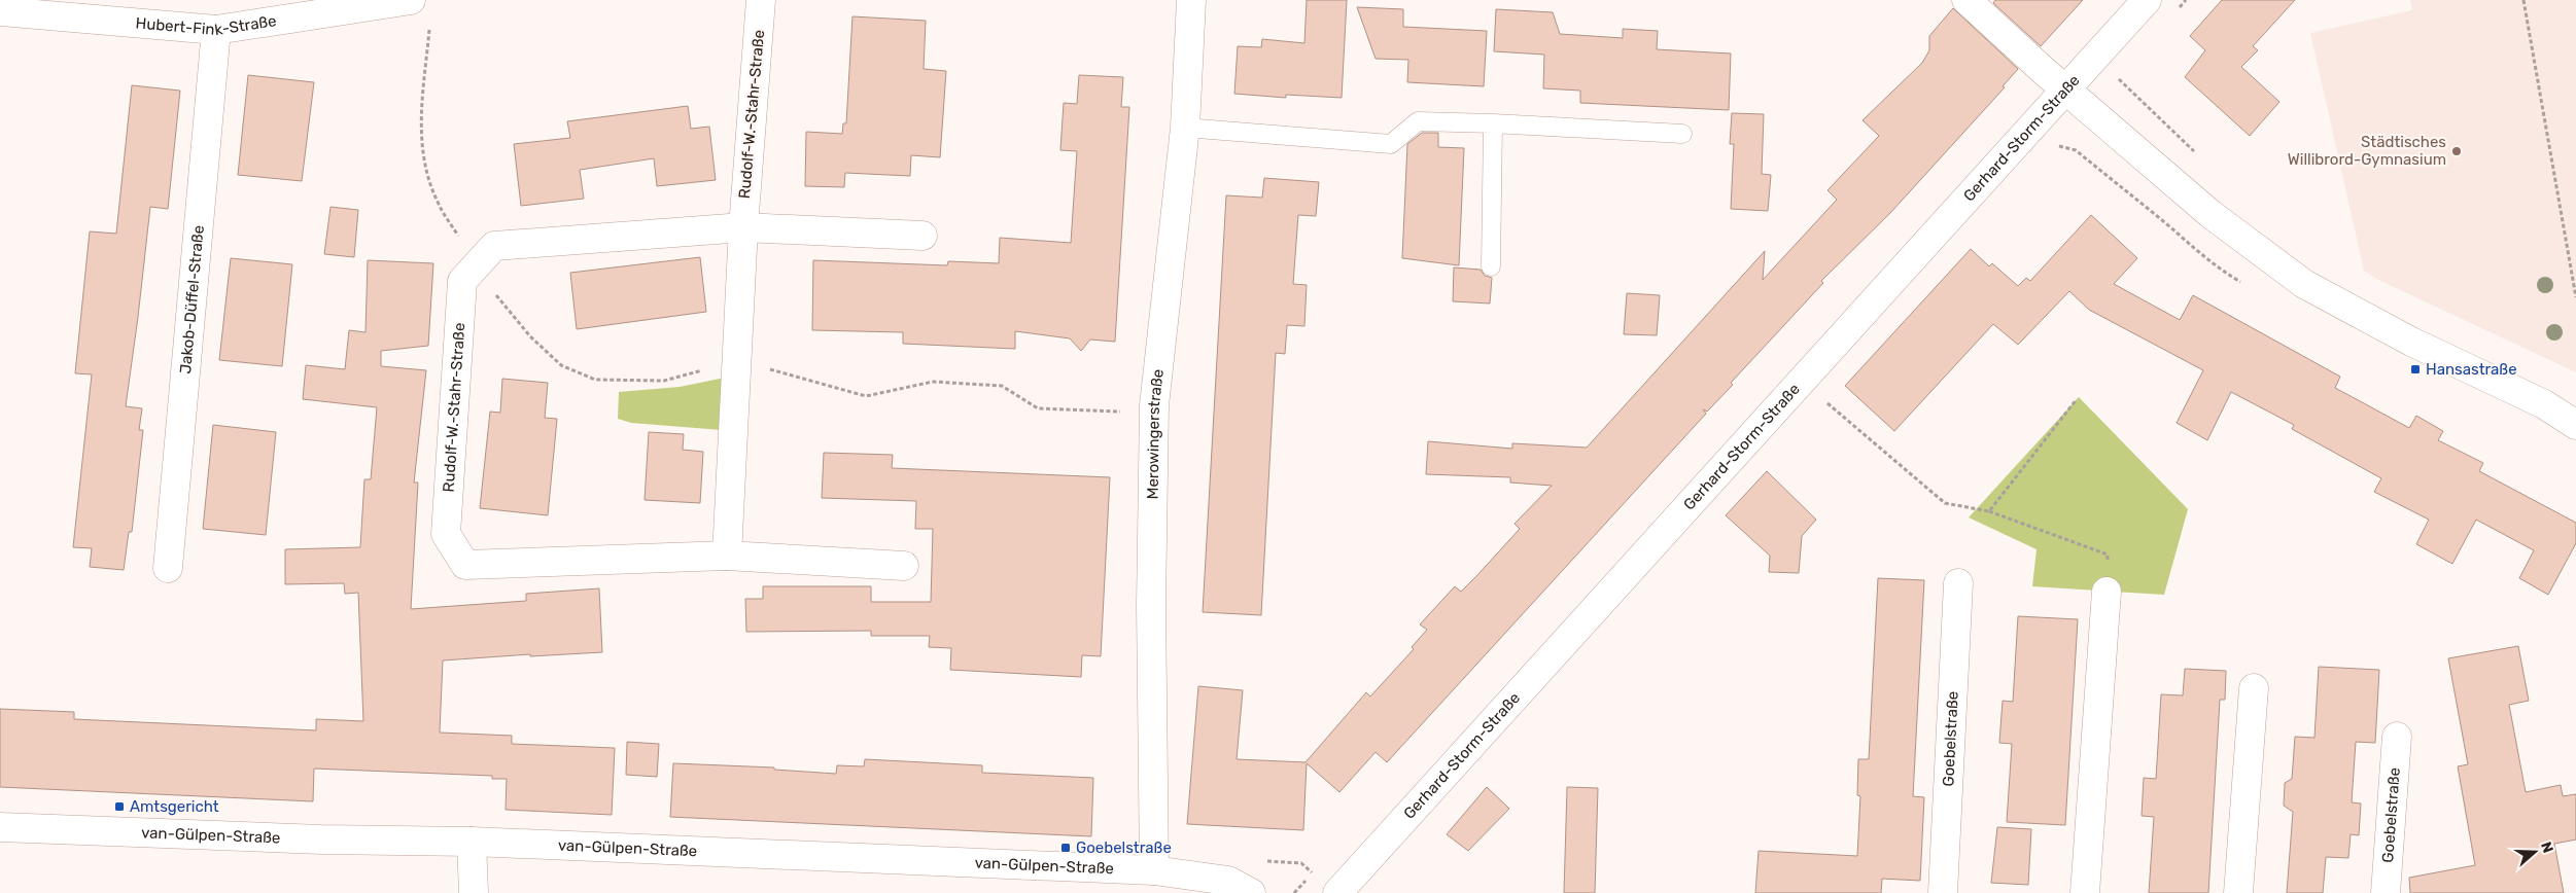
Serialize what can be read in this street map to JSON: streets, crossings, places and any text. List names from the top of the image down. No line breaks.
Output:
{"streets":{"street":["Hubert-Fink-Straße","Rudolf-W.-Stahr-Straße","Gerhard-Storm-Straße","Jakob-Düffel-Straße","Merowingerstraße","Goebelstraße","van-Gülpen-Straße"]},"crossings":[["Hubert-Fink-Straße","Jakob-Düffel-Straße"],["Merowingerstraße","van-Gülpen-Straße"]],"places":{"other":["Städtisches Willibrord-Gymnasium"],"transit":["Hansastraße","Amtsgericht","Goebelstraße"]},"north":"right"}
